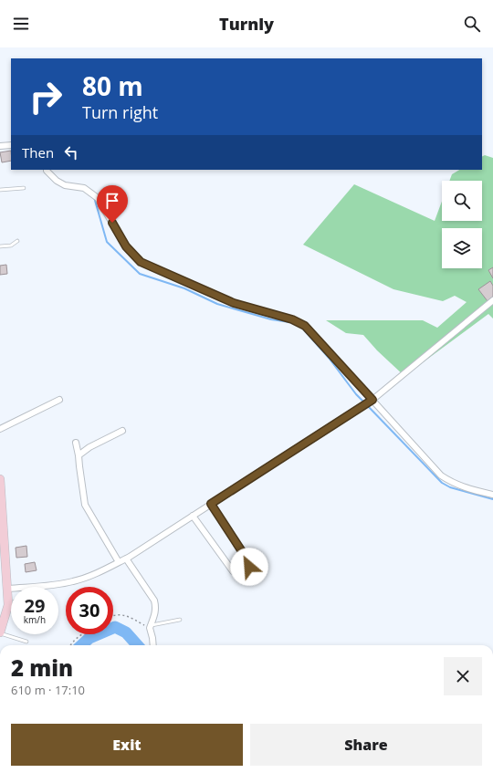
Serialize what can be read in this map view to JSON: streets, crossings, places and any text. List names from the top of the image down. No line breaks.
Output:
{"page":{"header":"Turnly","turn":["80 m","Turn right"],"then":"Then","speed":"29 km/h","limit":"30","heading":["2 min","610 m · 17:10"],"buttons":["Exit","Share"]}}
